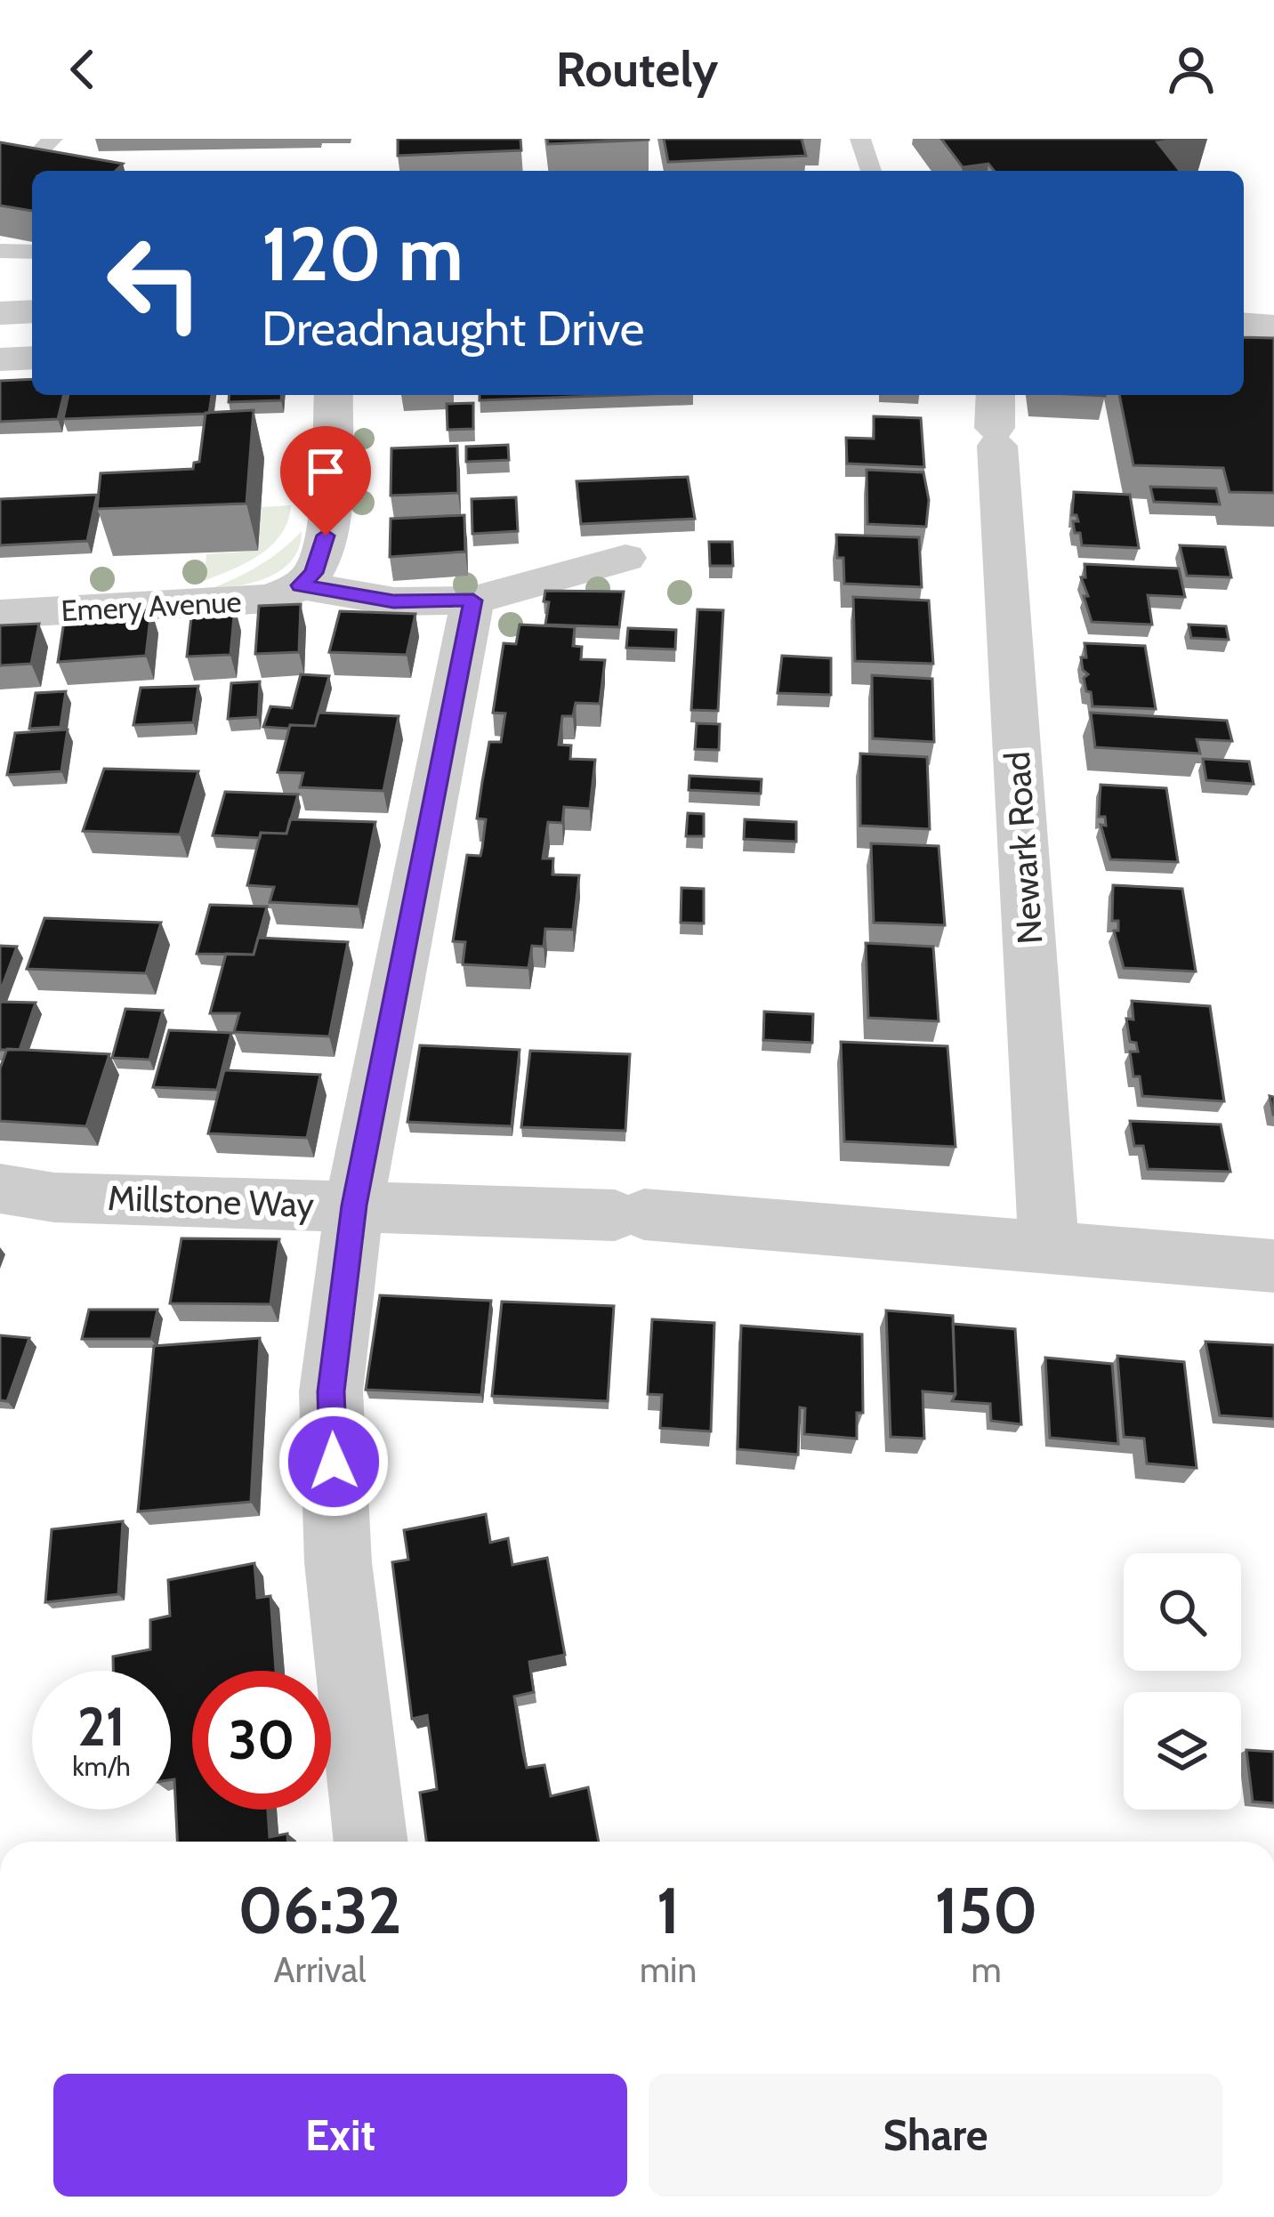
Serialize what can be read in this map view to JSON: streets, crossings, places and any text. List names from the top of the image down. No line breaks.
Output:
{"streets":{"street":["Emery Avenue","Newark Road","Millstone Way"]},"crossings":[["Newark Road","Millstone Way"]],"page":{"header":"Routely","turn":["120 m","Dreadnaught Drive"],"speed":"21 km/h","limit":"30","eta":["06:32","Arrival","1","min","150","m"],"buttons":["Exit","Share"]}}
